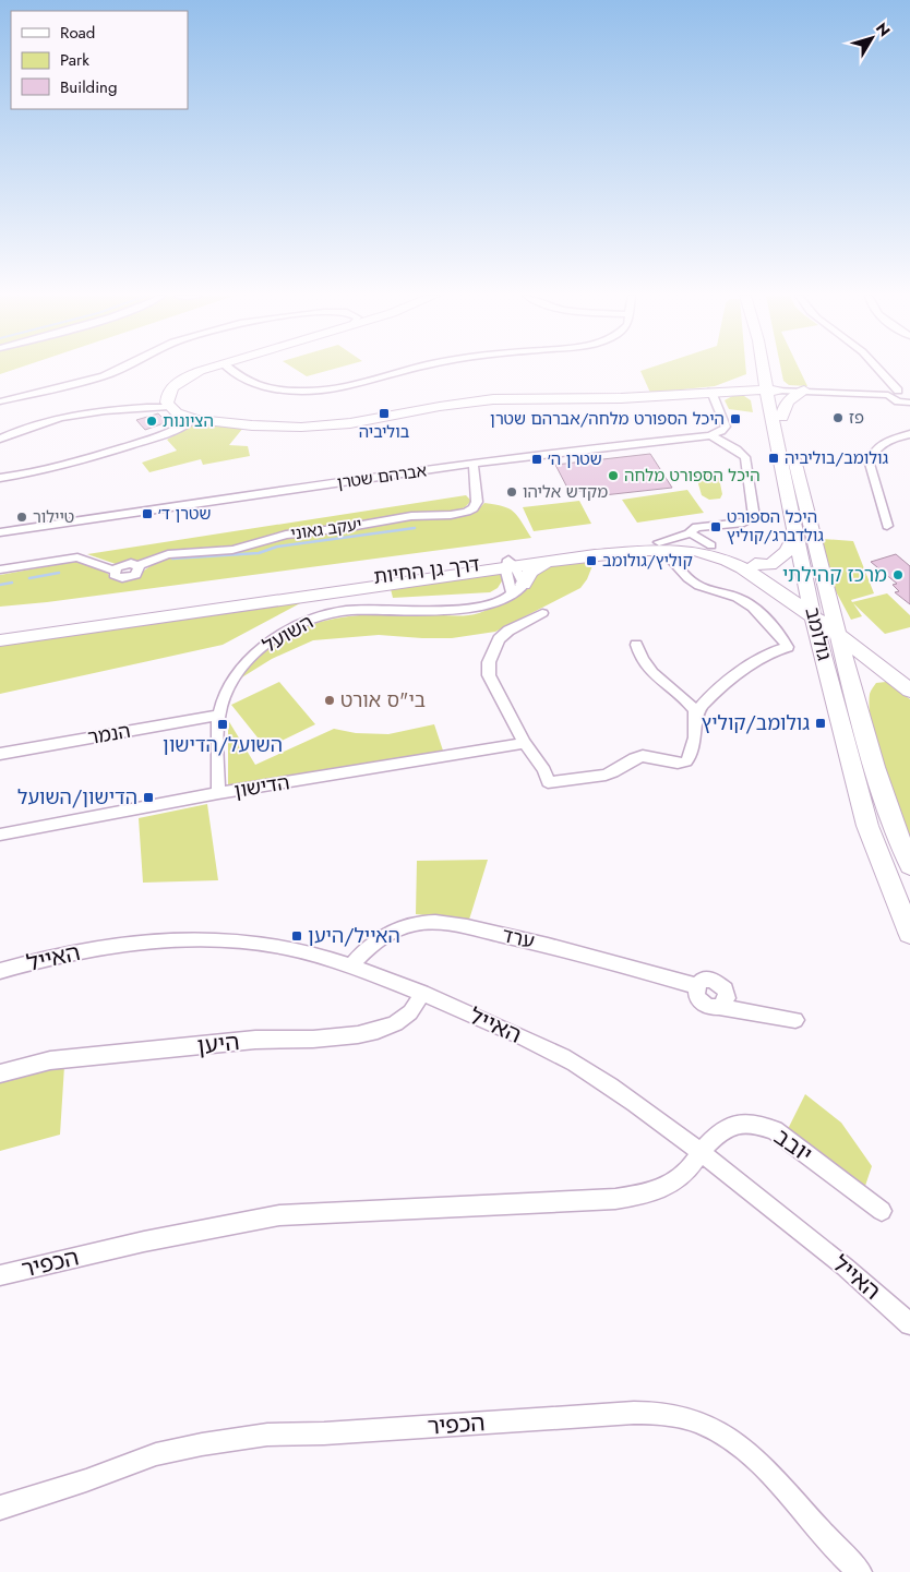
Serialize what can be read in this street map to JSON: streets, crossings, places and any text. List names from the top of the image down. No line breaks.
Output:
{"streets":{"main road":["דרך גן החיות","גולומב"],"street":["אברהם שטרן","יעקב גאוני","השועל","הנמר","הדישון","ערד","האייל","היען","יובב","הכפיר"]},"crossings":[["אברהם שטרן","יעקב גאוני"],["דרך גן החיות","גולומב"],["השועל","הנמר"],["השועל","הדישון"],["ערד","האייל"],["האייל","היען"],["האייל","יובב"],["האייל","הכפיר"],["יובב","הכפיר"]],"places":{"transit":["בוליביה","היכל הספורט מלחה/אברהם שטרן","גולומב/בוליביה","שטרן ה׳","שטרן ד׳","היכל הספורט גולדברג/קוליץ","קוליץ/גולומב","גולומב/קוליץ","השועל/הדישון","הדישון/השועל","האייל/היען"],"other":["פז","הציונות","היכל הספורט מלחה","מקדש אליהו","טיילור","מרכז קהילתי","בי\"ס אורט"]},"legend":["Road","Park","Building"],"north":"top right"}
